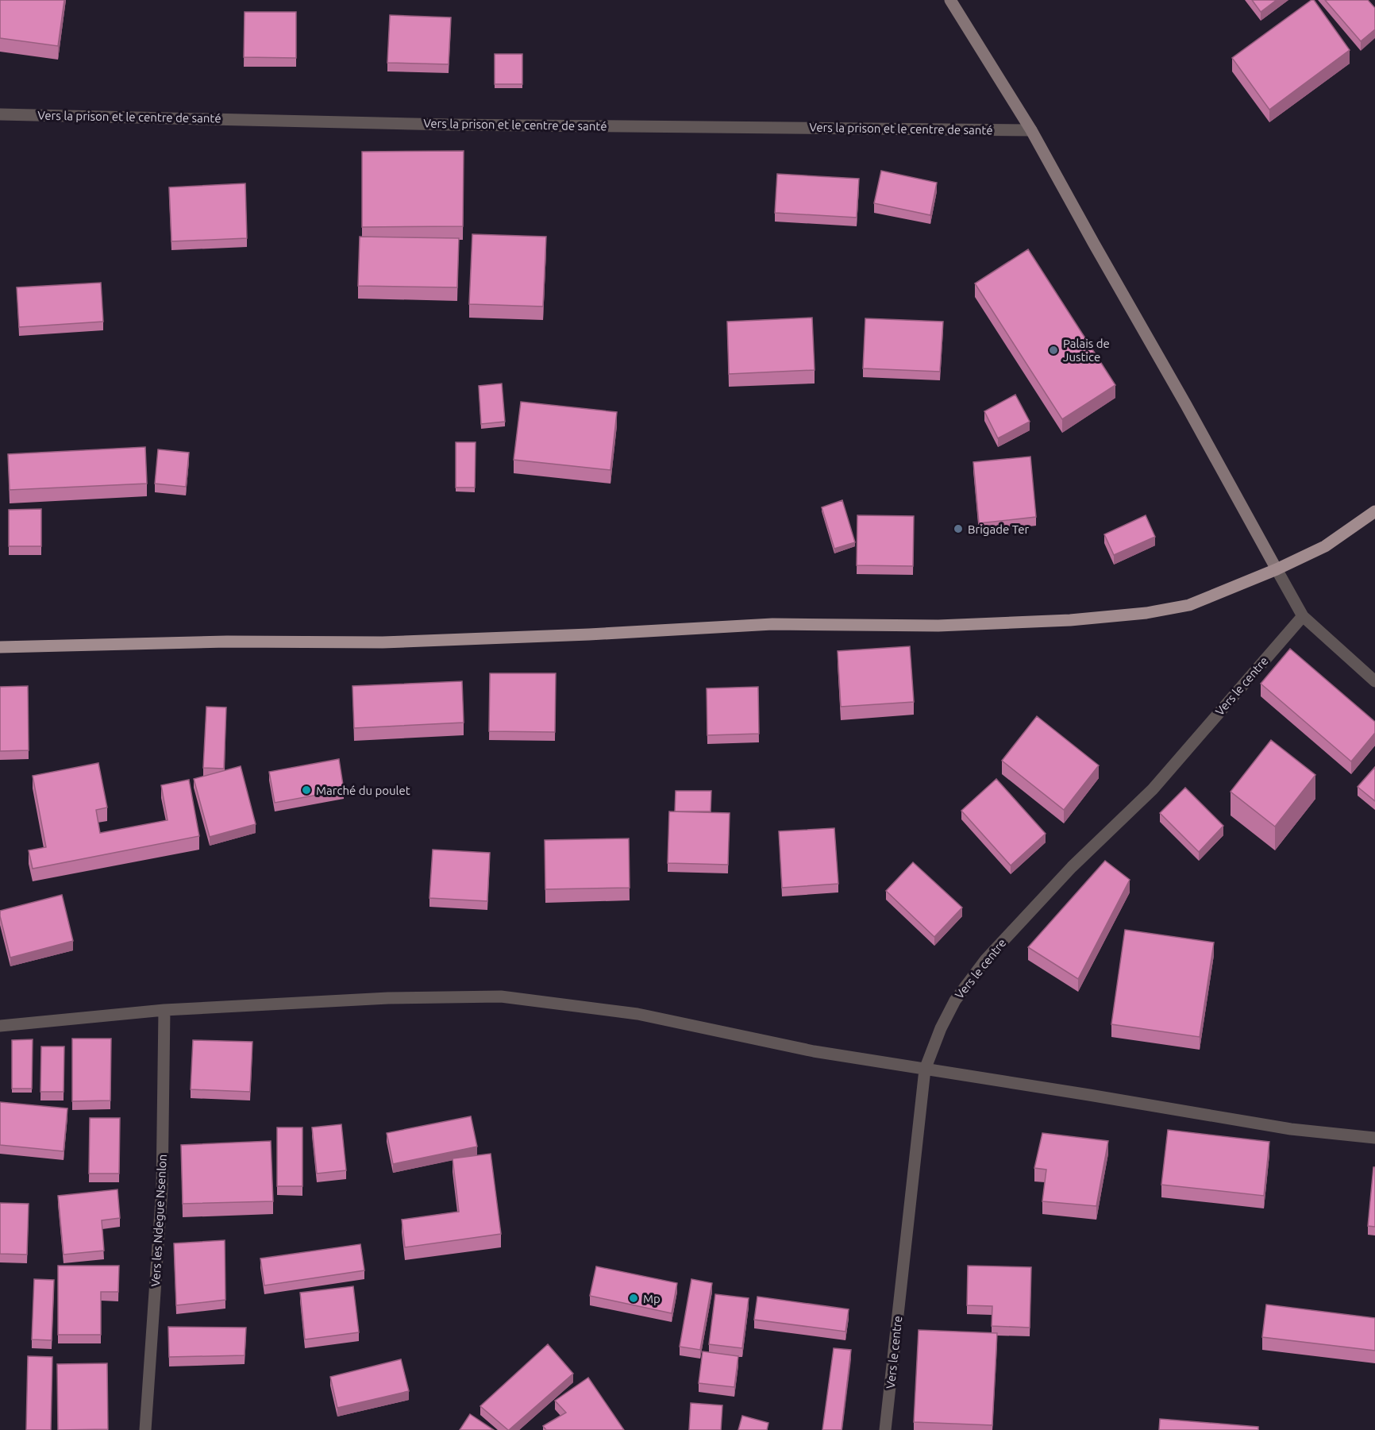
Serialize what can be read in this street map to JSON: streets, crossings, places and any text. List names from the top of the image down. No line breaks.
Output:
{"streets":{"street":["Vers la prison et le centre de santé","Vers le centre","Vers les Ndegue Nsenlon"]},"places":["Palais de Justice","Brigade Ter","Marché du poulet","Mp"]}
